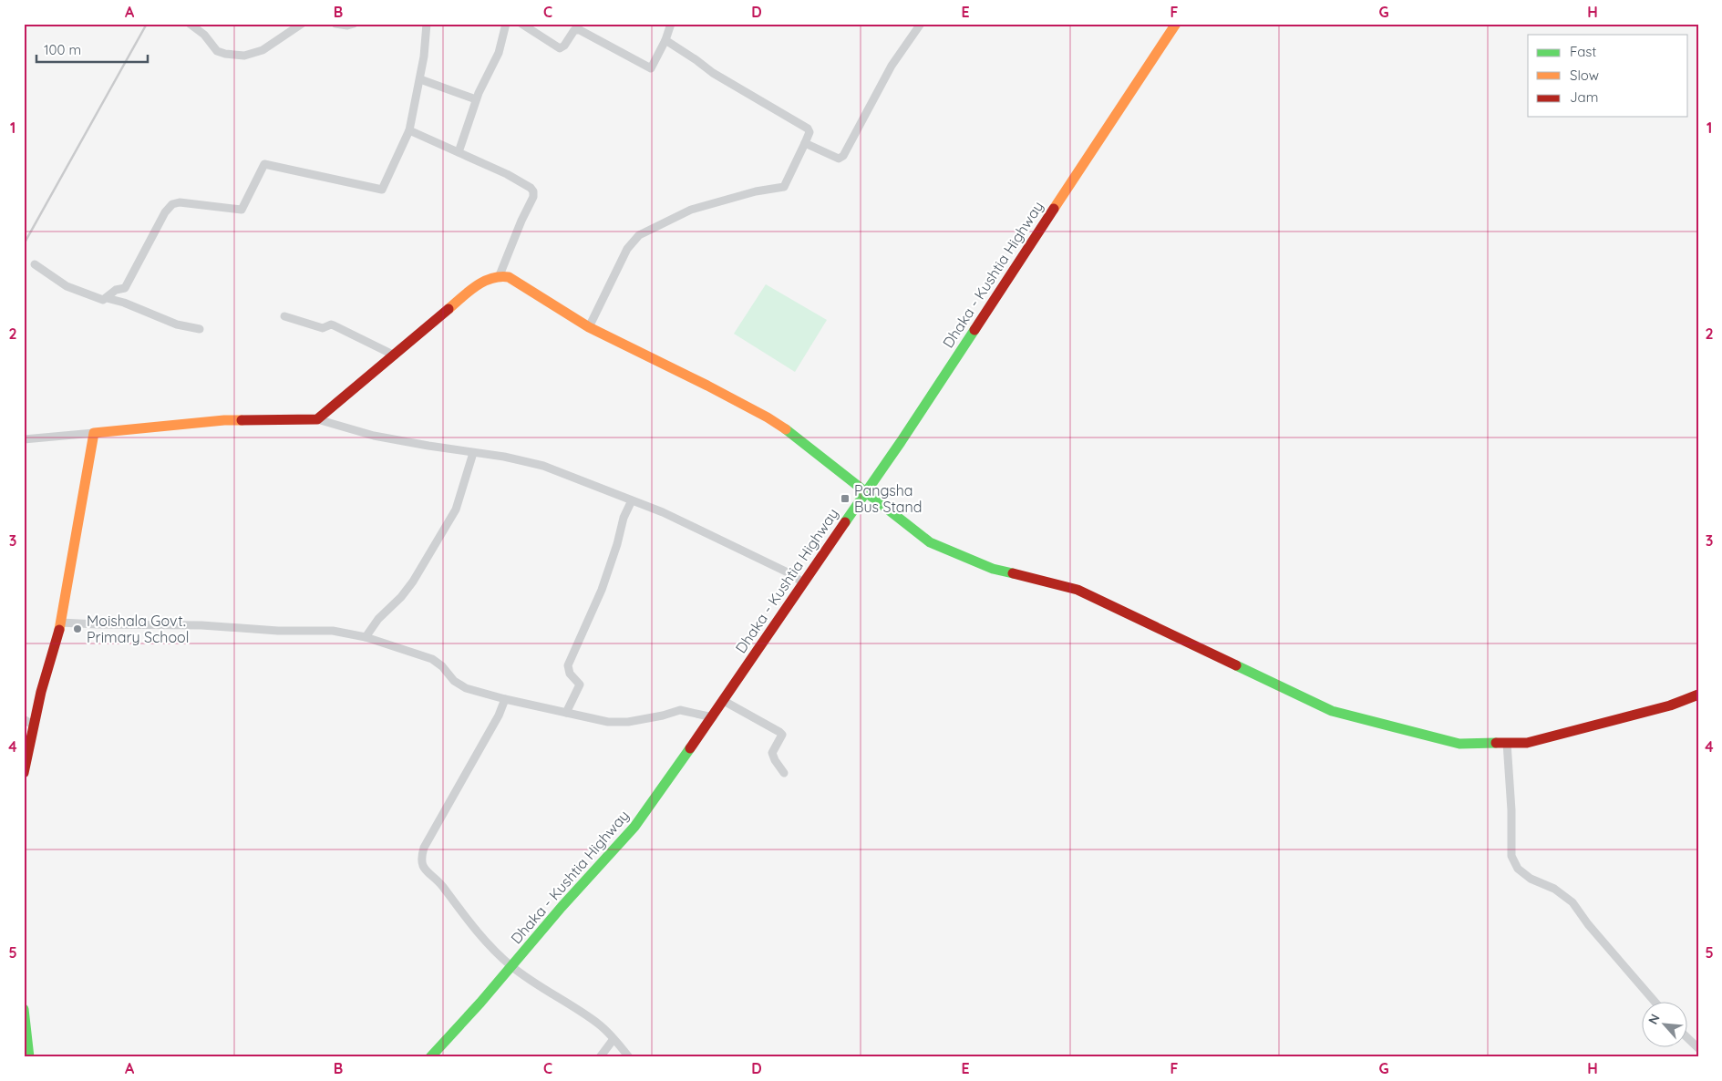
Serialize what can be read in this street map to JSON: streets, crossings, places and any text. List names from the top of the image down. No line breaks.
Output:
{"streets":{"street":["Dhaka - Kushtia Highway"]},"places":{"transit":["Pangsha Bus Stand"],"other":["Moishala Govt. Primary School"]},"legend":["Fast","Slow","Jam"],"scale_bar":"100 m","north":"top left","grid":{"columns":["A","B","C","D","E","F","G","H"],"rows":["1","2","3","4","5"]}}
